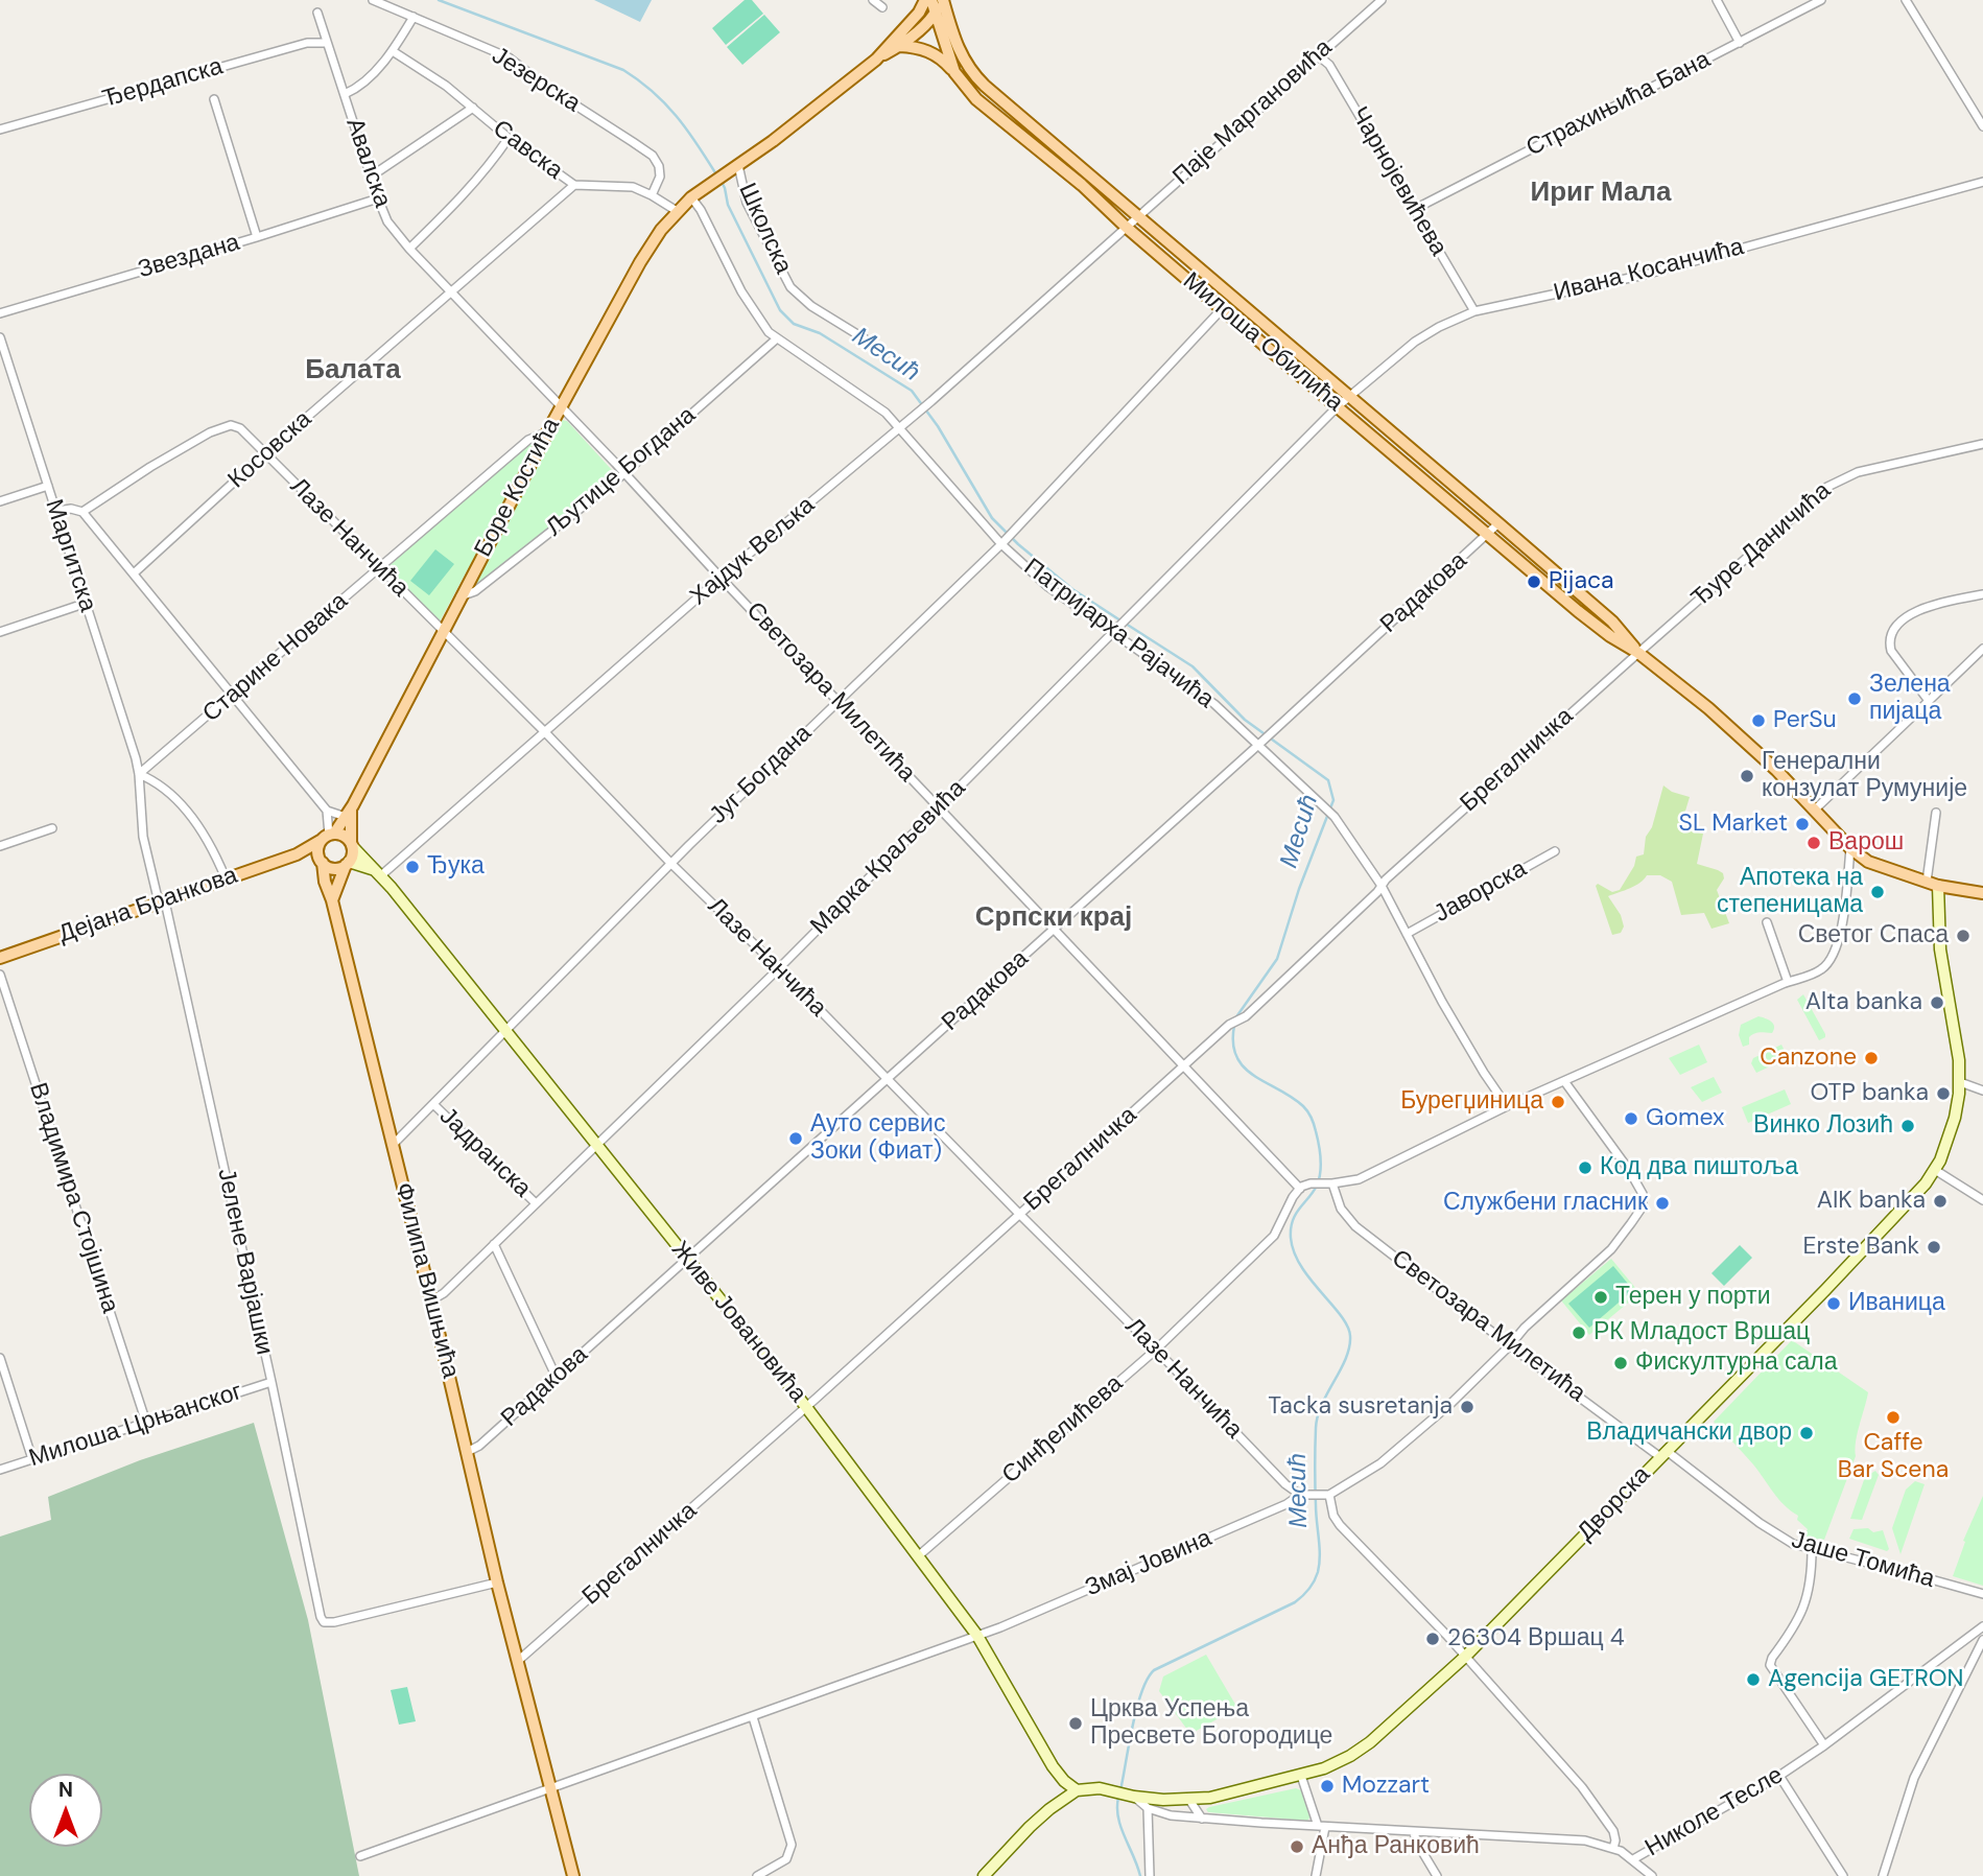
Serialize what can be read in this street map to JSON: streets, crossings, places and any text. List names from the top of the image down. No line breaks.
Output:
{"streets":{"main road":["Школска","Милоша Обилића","Боре Костића","Дејана Бранкова","Филипа Вишњића","Живе Јовановића","Дворска"],"street":["Језерска","Ђердапска","Страхињића Бана","Паје Маргановића","Савска","Авалска","Чарнојевићева","Звездана","Ивана Косанчића","Косовска","Љутице Богдана","Лазе Нанчића","Ђуре Даничића","Хајдук Вељка","Маргитска","Радакова","Патријарха Рајачића","Старине Новака","Светозара Милетића","Брегалничка","Југ Богдана","Марка Краљевића","Јаворска","Јадранска","Владимира Стојшина","Јелене Варјашки","Милоша Црњанског","Синђелићева","Јаше Томића","Змај Јовина","Николе Тесле"]},"crossings":[["Језерска","Савска"],["Ђердапска","Авалска"],["Страхињића Бана","Чарнојевићева"],["Паје Маргановића","Чарнојевићева"],["Паје Маргановића","Милоша Обилића"],["Паје Маргановића","Хајдук Вељка"],["Савска","Косовска"],["Савска","Боре Костића"],["Авалска","Звездана"],["Авалска","Косовска"],["Авалска","Светозара Милетића"],["Чарнојевићева","Ивана Косанчића"],["Школска","Милоша Обилића"],["Школска","Боре Костића"],["Ивана Косанчића","Милоша Обилића"],["Ивана Косанчића","Марка Краљевића"],["Милоша Обилића","Ђуре Даничића"],["Милоша Обилића","Хајдук Вељка"],["Милоша Обилића","Радакова"],["Милоша Обилића","Брегалничка"],["Милоша Обилића","Југ Богдана"],["Милоша Обилића","Марка Краљевића"],["Косовска","Лазе Нанчића"],["Косовска","Светозара Милетића"],["Љутице Богдана","Боре Костића"],["Љутице Богдана","Патријарха Рајачића"],["Љутице Богдана","Светозара Милетића"],["Боре Костића","Лазе Нанчића"],["Боре Костића","Патријарха Рајачића"],["Боре Костића","Старине Новака"],["Боре Костића","Светозара Милетића"],["Боре Костића","Дејана Бранкова"],["Боре Костића","Филипа Вишњића"],["Боре Костића","Живе Јовановића"],["Лазе Нанчића","Хајдук Вељка"],["Лазе Нанчића","Радакова"],["Лазе Нанчића","Старине Новака"],["Лазе Нанчића","Брегалничка"],["Лазе Нанчића","Југ Богдана"],["Лазе Нанчића","Марка Краљевића"],["Лазе Нанчића","Синђелићева"],["Лазе Нанчића","Змај Јовина"],["Ђуре Даничића","Брегалничка"],["Хајдук Вељка","Патријарха Рајачића"],["Хајдук Вељка","Светозара Милетића"],["Хајдук Вељка","Живе Јовановића"],["Маргитска","Старине Новака"],["Маргитска","Дејана Бранкова"],["Маргитска","Јелене Варјашки"],["Радакова","Патријарха Рајачића"],["Радакова","Светозара Милетића"],["Радакова","Филипа Вишњића"],["Радакова","Живе Јовановића"],["Патријарха Рајачића","Брегалничка"],["Патријарха Рајачића","Југ Богдана"],["Патријарха Рајачића","Марка Краљевића"],["Патријарха Рајачића","Јаворска"],["Светозара Милетића","Брегалничка"],["Светозара Милетића","Југ Богдана"],["Светозара Милетића","Марка Краљевића"],["Светозара Милетића","Синђелићева"],["Светозара Милетића","Дворска"],["Светозара Милетића","Јаше Томића"],["Брегалничка","Филипа Вишњића"],["Брегалничка","Живе Јовановића"],["Југ Богдана","Јадранска"],["Југ Богдана","Филипа Вишњића"],["Југ Богдана","Живе Јовановића"],["Марка Краљевића","Јадранска"],["Марка Краљевића","Филипа Вишњића"],["Марка Краљевића","Живе Јовановића"],["Дејана Бранкова","Јелене Варјашки"],["Дејана Бранкова","Филипа Вишњића"],["Дејана Бранкова","Живе Јовановића"],["Владимира Стојшина","Милоша Црњанског"],["Јелене Варјашки","Филипа Вишњића"],["Јелене Варјашки","Милоша Црњанског"],["Филипа Вишњића","Живе Јовановића"],["Филипа Вишњића","Змај Јовина"],["Живе Јовановића","Синђелићева"],["Живе Јовановића","Дворска"],["Живе Јовановића","Змај Јовина"],["Дворска","Јаше Томића"]],"districts":["Ириг Мала","Балата","Српски крај"],"water":["Месић"],"places":["Pijaca","Зелена пијаца","PerSu","Генерални конзулат Румуније","SL Market","Варош","Ђука","Апотека на степеницама","Светог Спаса","Alta banka","Canzone","OTP banka","Бурегџиница","Gomex","Винко Лозић","Ауто сервис Зоки (Фиат)","Код два пиштоља","AIK banka","Службени гласник","Erste Bank","Терен у порти","Иваница","РК Младост Вршац","Фискултурна сала","Tacka susretanja","Caffe Bar Scena","Владичански двор","26304 Вршац 4","Agencija GETRON","Црква Успења Пресвете Богородице","Mozzart","Анђа Ранковић"],"north":"top"}
